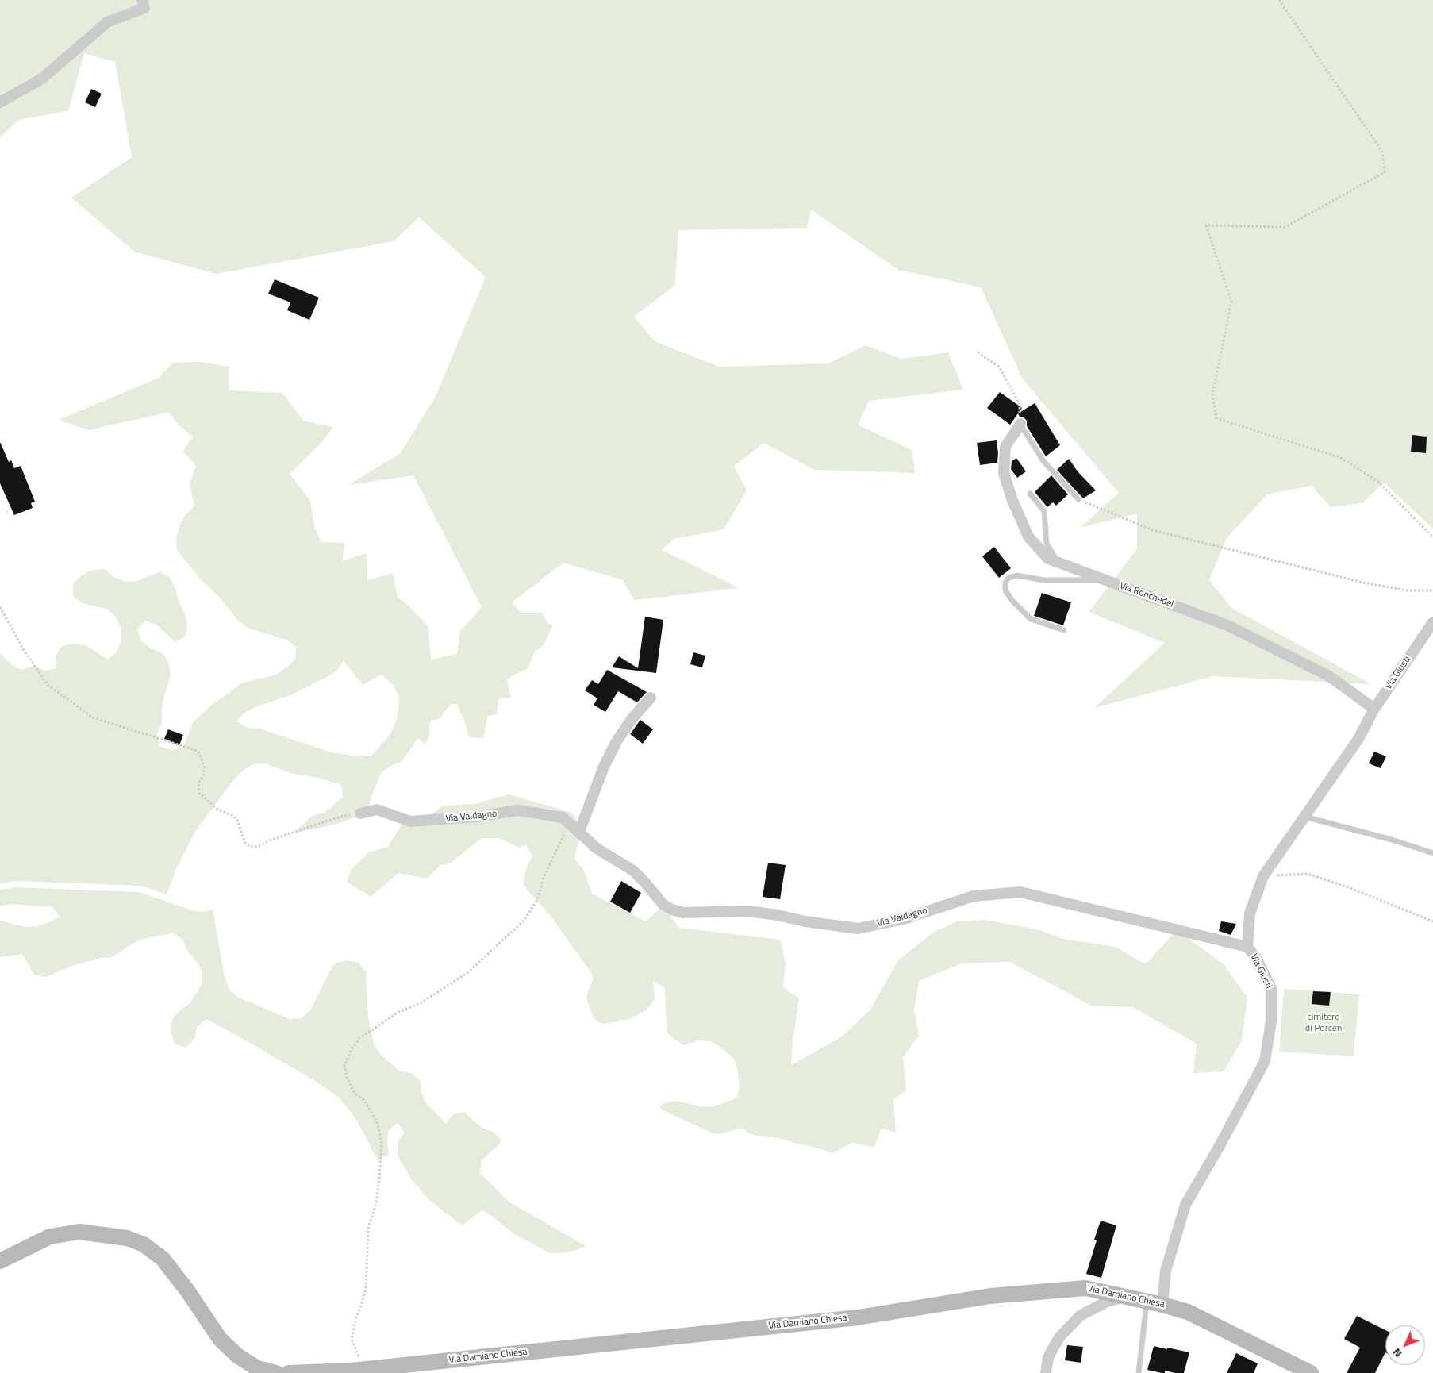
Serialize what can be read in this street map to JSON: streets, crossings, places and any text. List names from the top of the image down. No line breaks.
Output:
{"streets":{"street":["Via Ronchedel","Via Giusti","Via Valdagno","Via Damiano Chiesa"]},"crossings":[["Via Ronchedel","Via Giusti"],["Via Giusti","Via Valdagno"],["Via Giusti","Via Damiano Chiesa"]],"parks":["cimitero di Porcen"],"north":"bottom left"}
